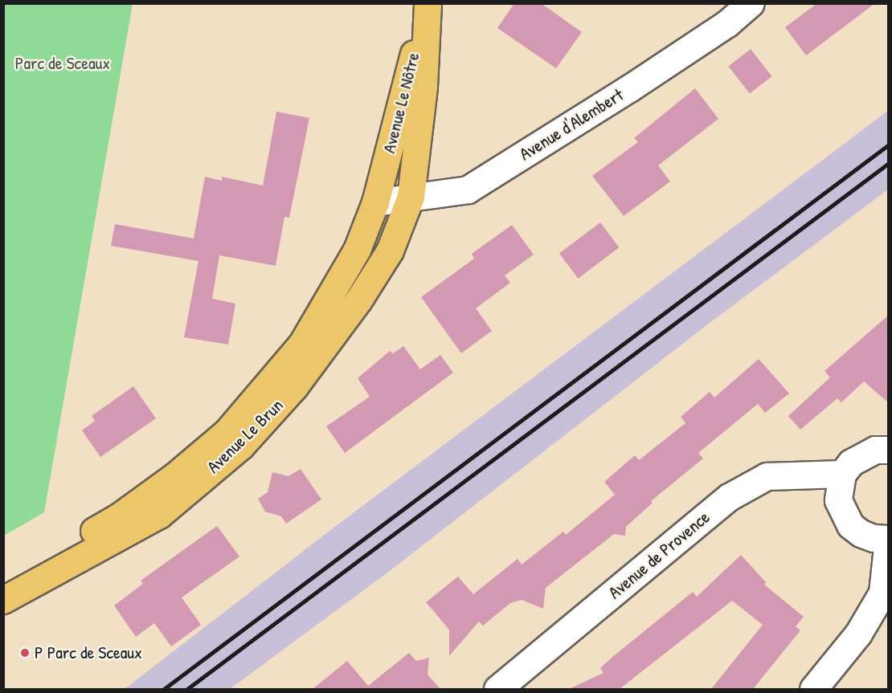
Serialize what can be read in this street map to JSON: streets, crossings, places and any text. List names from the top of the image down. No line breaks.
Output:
{"streets":{"main road":["Avenue Le Nôtre","Avenue Le Brun"],"street":["Avenue d'Alembert","Avenue de Provence"]},"crossings":[["Avenue Le Nôtre","Avenue d'Alembert"],["Avenue Le Nôtre","Avenue Le Brun"],["Avenue d'Alembert","Avenue Le Brun"]],"parks":["Parc de Sceaux"],"places":["P Parc de Sceaux"]}
